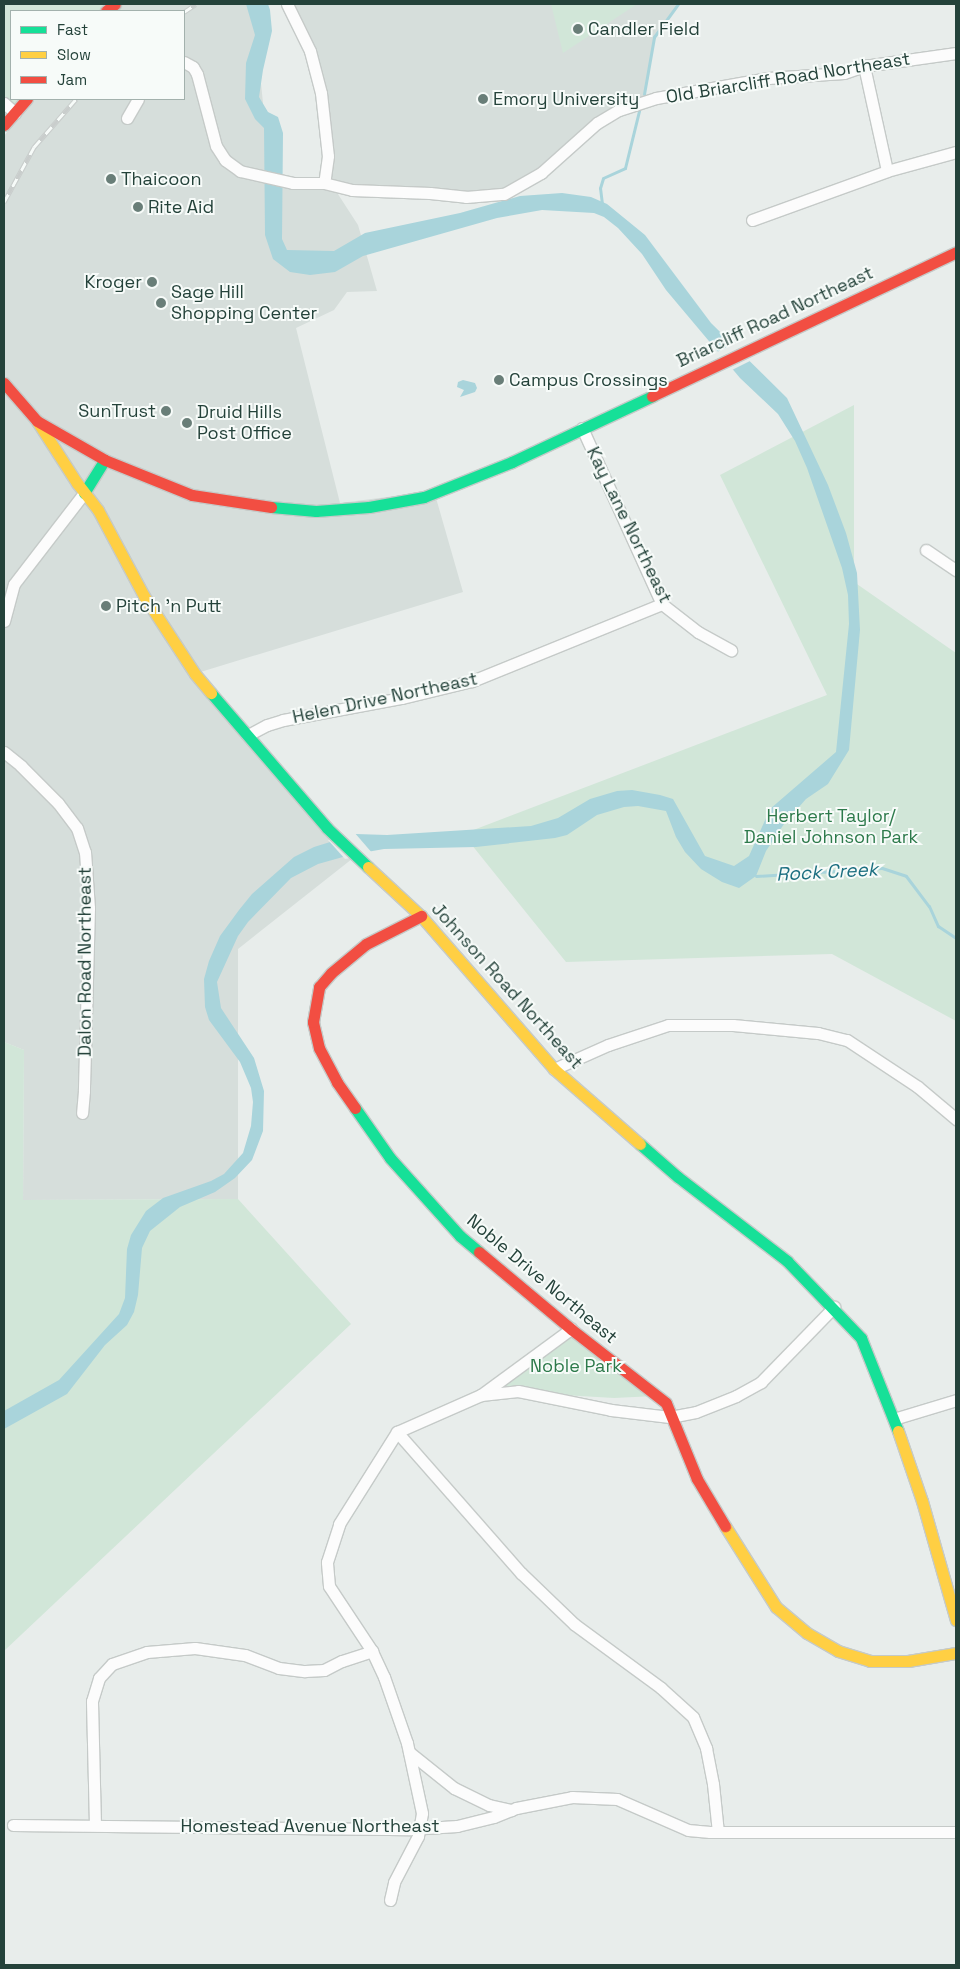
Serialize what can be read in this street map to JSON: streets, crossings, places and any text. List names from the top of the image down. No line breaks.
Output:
{"streets":{"street":["Old Briarcliff Road Northeast","Briarcliff Road Northeast","Kay Lane Northeast","Helen Drive Northeast","Dalon Road Northeast","Johnson Road Northeast","Noble Drive Northeast","Homestead Avenue Northeast"]},"crossings":[["Briarcliff Road Northeast","Kay Lane Northeast"],["Briarcliff Road Northeast","Johnson Road Northeast"],["Kay Lane Northeast","Helen Drive Northeast"],["Helen Drive Northeast","Johnson Road Northeast"],["Johnson Road Northeast","Noble Drive Northeast"]],"water":["Rock Creek"],"parks":["Herbert Taylor/ Daniel Johnson Park","Noble Park"],"places":["Candler Field","Emory University","Thaicoon","Rite Aid","Kroger","Sage Hill Shopping Center","Campus Crossings","SunTrust","Druid Hills Post Office","Pitch 'n Putt"],"legend":["Fast","Slow","Jam"]}
